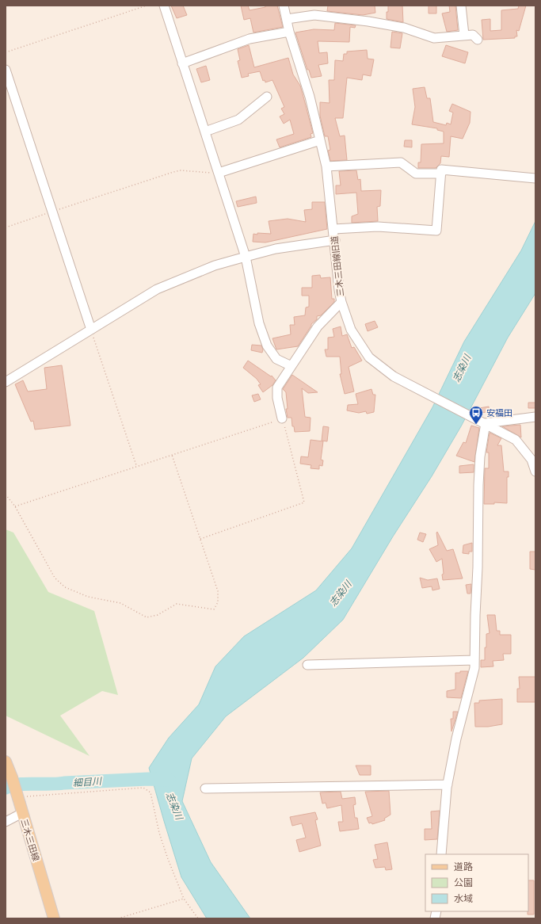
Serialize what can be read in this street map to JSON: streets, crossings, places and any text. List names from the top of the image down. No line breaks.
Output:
{"streets":{"main road":["三木三田線"],"street":["三木三田線旧道"]},"water":["志染川","細目川"],"places":{"bus stop":["安福田"]},"legend":["道路","公園","水域"]}
